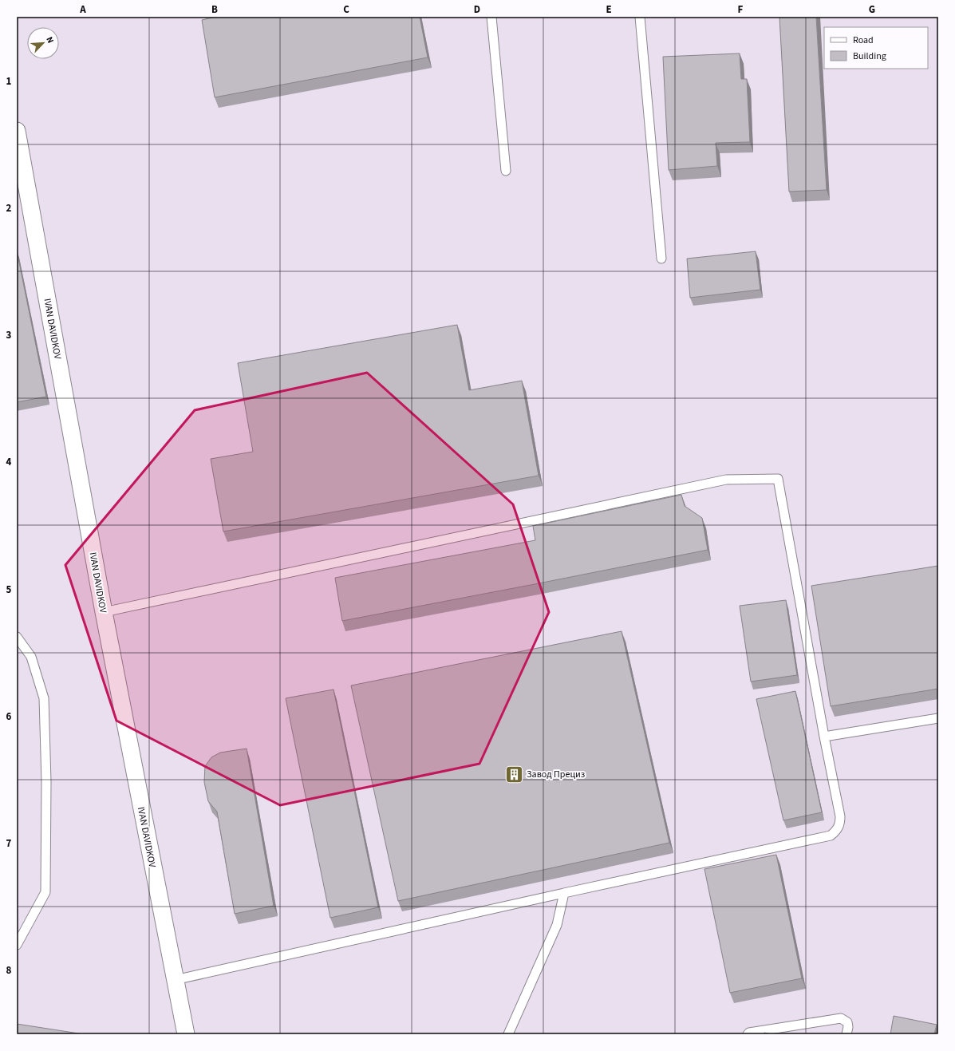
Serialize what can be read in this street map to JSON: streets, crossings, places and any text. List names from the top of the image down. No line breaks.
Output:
{"streets":{"street":["IVAN DAVIDKOV"]},"places":{"building":["Завод Прециз"]},"legend":["Road","Building"],"north":"top right","grid":{"columns":["A","B","C","D","E","F","G"],"rows":["1","2","3","4","5","6","7","8"]}}
